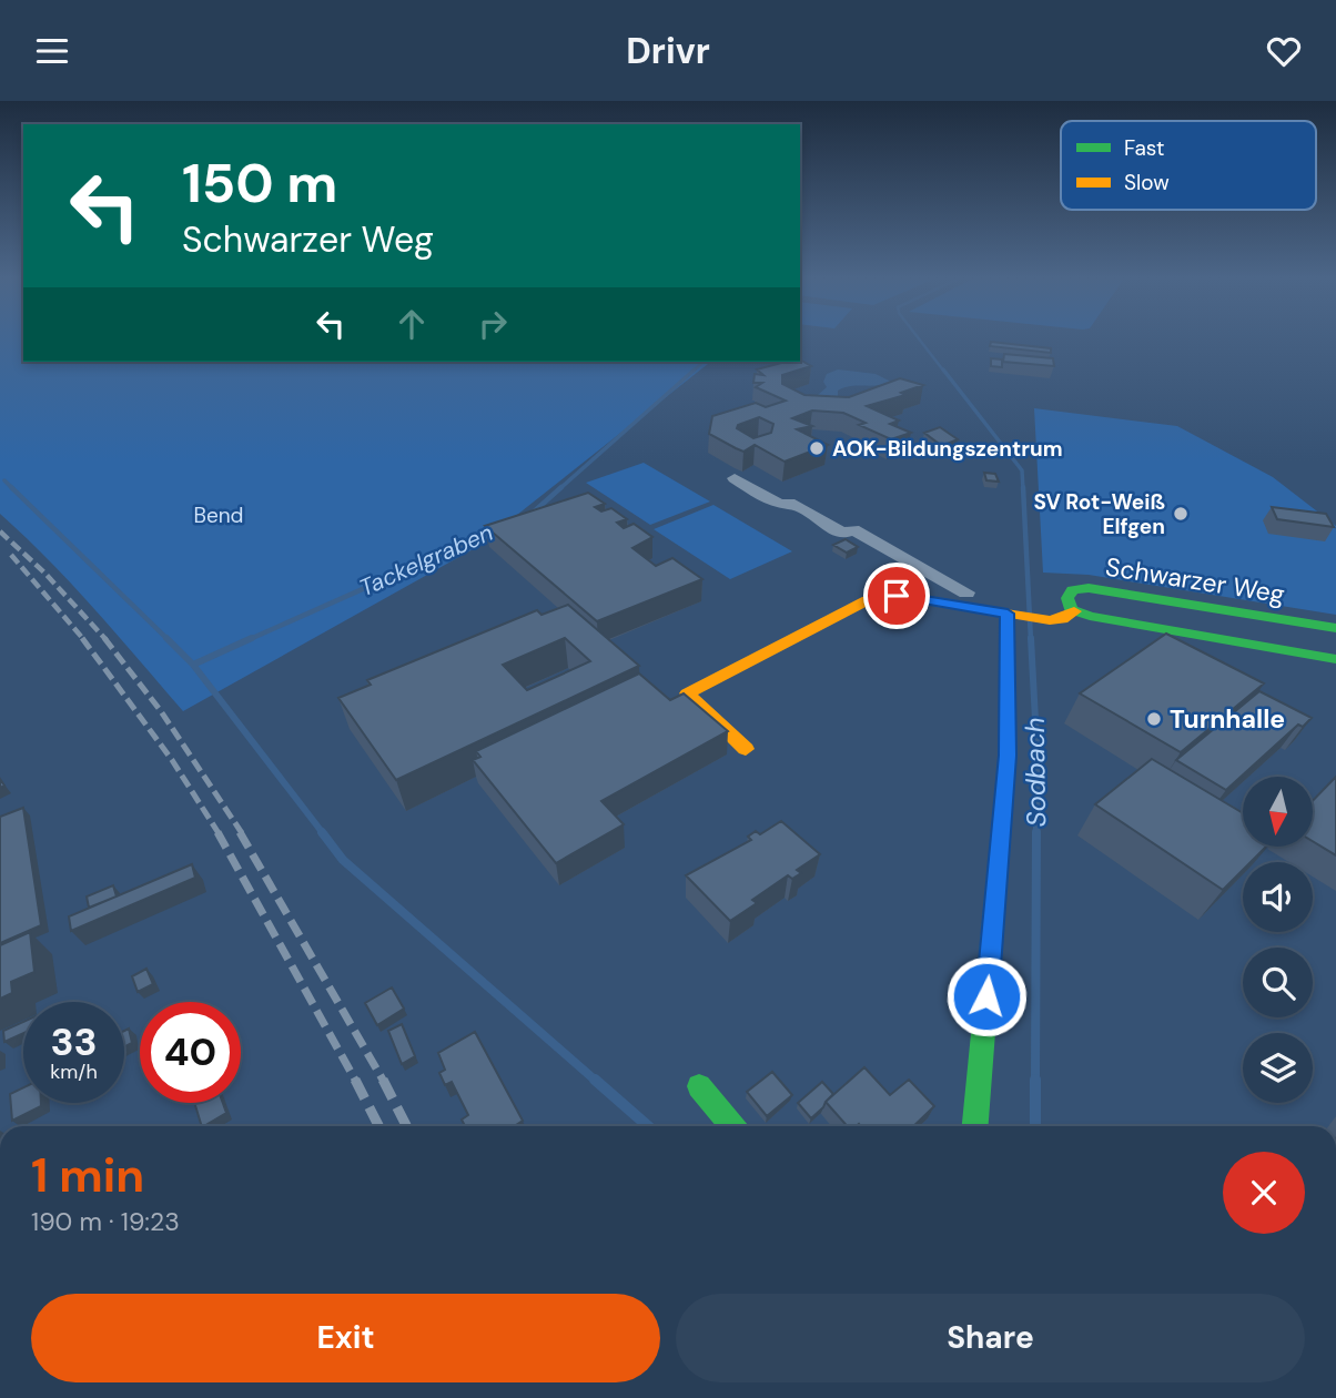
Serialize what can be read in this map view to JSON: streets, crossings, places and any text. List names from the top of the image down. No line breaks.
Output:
{"streets":{"street":["Schwarzer Weg"]},"water":["Tackelgraben","Sodbach"],"parks":["Bend"],"places":["AOK-Bildungszentrum","SV Rot-Weiß Elfgen","Turnhalle"],"legend":["Fast","Slow"],"north":"bottom","page":{"header":"Drivr","turn":["150 m","Schwarzer Weg"],"speed":"33 km/h","limit":"40","heading":["1 min","190 m · 19:23"],"buttons":["Exit","Share"]}}
